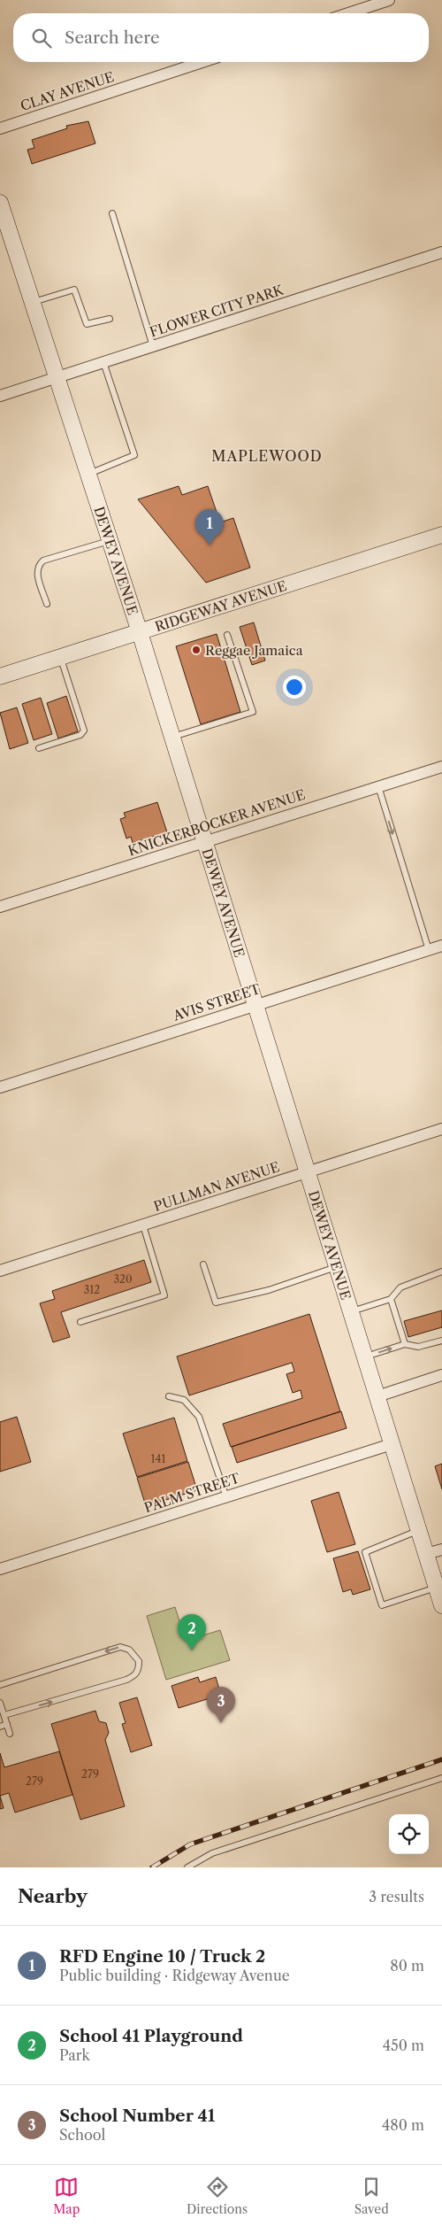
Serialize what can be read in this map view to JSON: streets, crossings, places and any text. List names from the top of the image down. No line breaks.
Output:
{"streets":{"street":["CLAY AVENUE","FLOWER CITY PARK","DEWEY AVENUE","RIDGEWAY AVENUE","KNICKERBOCKER AVENUE","AVIS STREET","PULLMAN AVENUE","PALM STREET"]},"crossings":[["FLOWER CITY PARK","DEWEY AVENUE"],["DEWEY AVENUE","RIDGEWAY AVENUE"],["DEWEY AVENUE","KNICKERBOCKER AVENUE"],["DEWEY AVENUE","AVIS STREET"],["DEWEY AVENUE","PULLMAN AVENUE"],["DEWEY AVENUE","PALM STREET"]],"districts":["MAPLEWOOD"],"places":["Reggae Jamaica"],"house_numbers":["320","312","141","279","279"],"page":{"search":"Search here","pins":["1","2","3"],"heading":["Nearby","3 results"],"list":[{"mark":"1","name":"RFD Engine 10 / Truck 2","note":"Public building · Ridgeway Avenue","value":"80 m"},{"mark":"2","name":"School 41 Playground","note":"Park","value":"450 m"},{"mark":"3","name":"School Number 41","note":"School","value":"480 m"}],"nav":["Map","Directions","Saved"]}}
